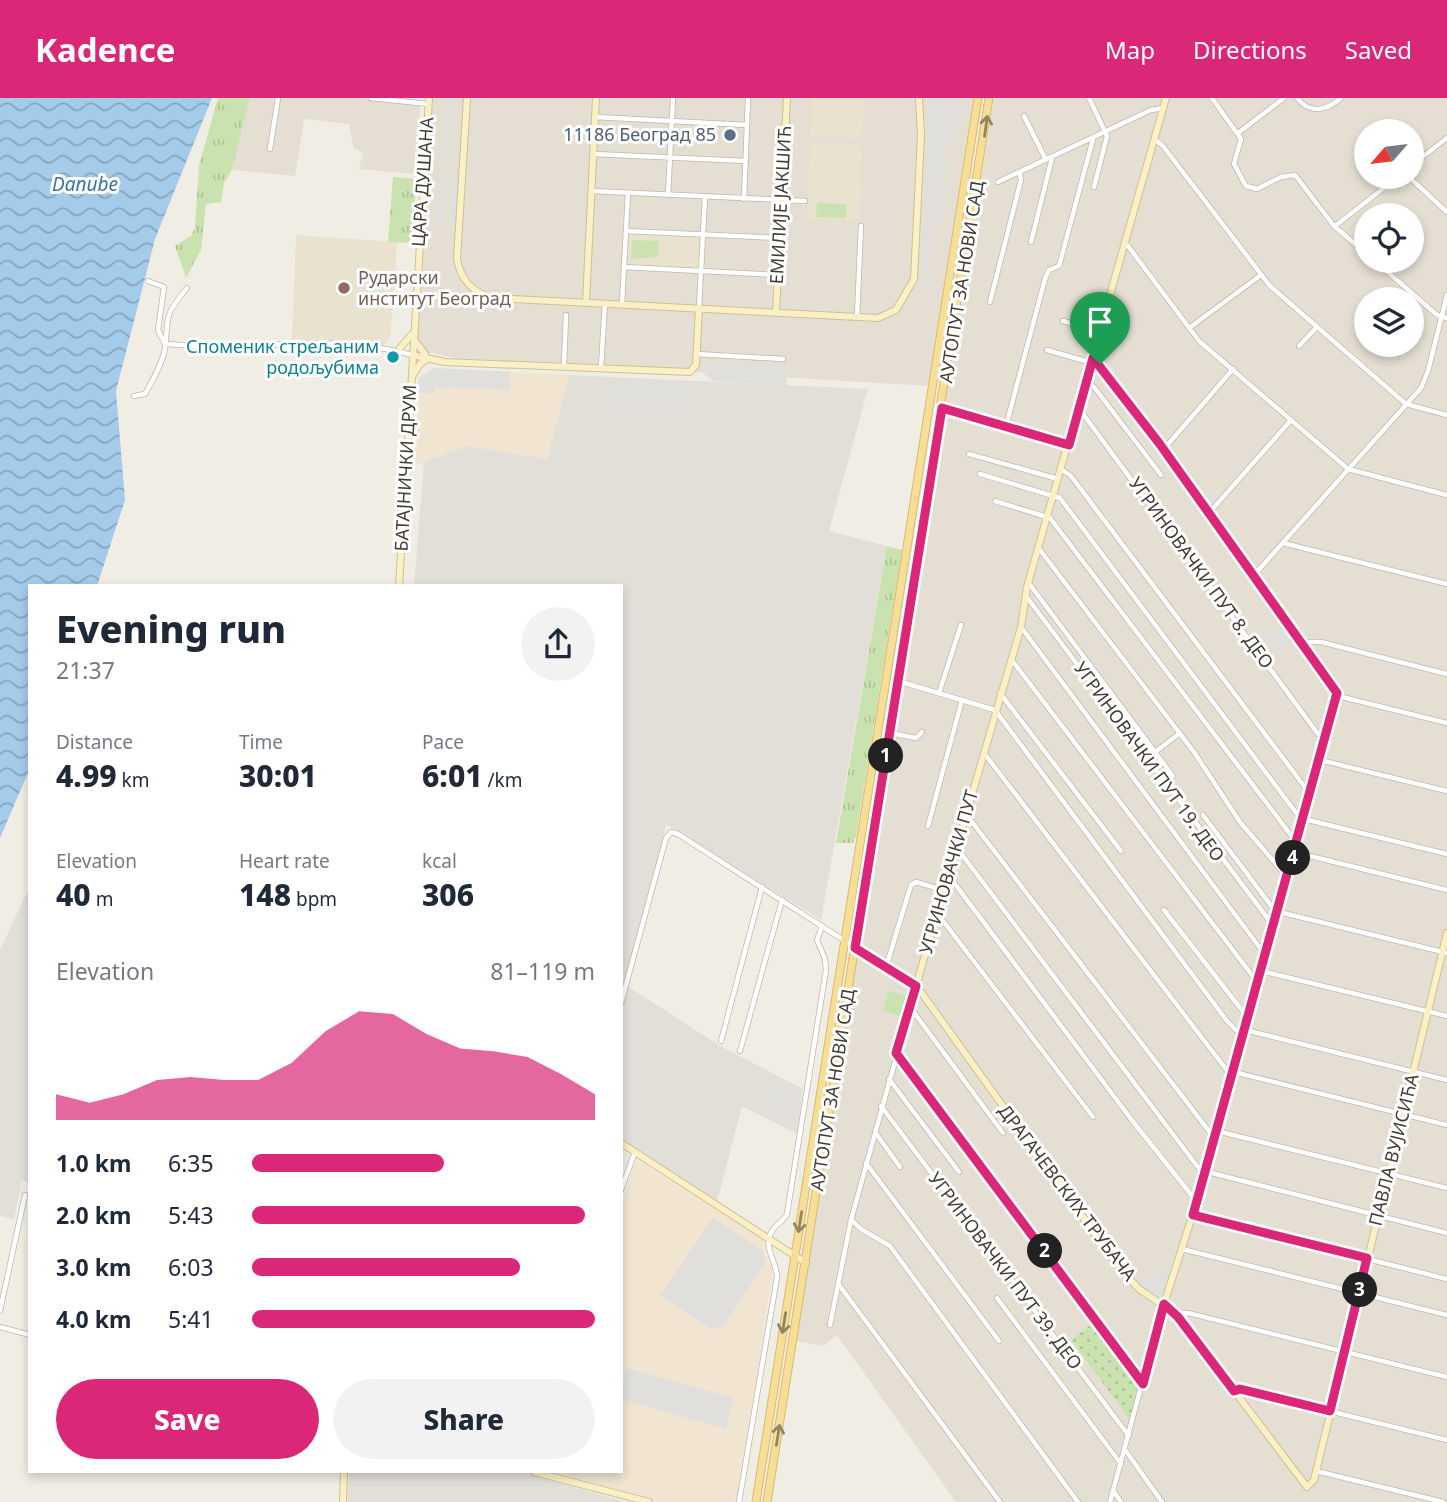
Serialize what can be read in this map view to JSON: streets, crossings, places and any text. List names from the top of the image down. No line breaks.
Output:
{"streets":{"main road":["АУТОПУТ ЗА НОВИ САД"],"street":["ЦАРА ДУШАНА","ЕМИЛИЈЕ ЈАКШИЋ","БАТАЈНИЧКИ ДРУМ","УГРИНОВАЧКИ ПУТ 8. ДЕО","УГРИНОВАЧКИ ПУТ 19. ДЕО","УГРИНОВАЧКИ ПУТ","ПАВЛА ВУЈИСИЋА","ДРАГАЧЕВСКИХ ТРУБАЧА","УГРИНОВАЧКИ ПУТ 39. ДЕО"]},"crossings":[["ЦАРА ДУШАНА","БАТАЈНИЧКИ ДРУМ"],["УГРИНОВАЧКИ ПУТ 8. ДЕО","УГРИНОВАЧКИ ПУТ"],["УГРИНОВАЧКИ ПУТ 19. ДЕО","УГРИНОВАЧКИ ПУТ"],["УГРИНОВАЧКИ ПУТ","ДРАГАЧЕВСКИХ ТРУБАЧА"],["УГРИНОВАЧКИ ПУТ","УГРИНОВАЧКИ ПУТ 39. ДЕО"],["ПАВЛА ВУЈИСИЋА","ДРАГАЧЕВСКИХ ТРУБАЧА"]],"water":["Danube"],"places":["11186 Београд 85","Рударски институт Београд","Споменик стрељаним родољубима"],"north":"bottom left","page":{"header":"Kadence","nav":["Map","Directions","Saved"],"heading":["Evening run","21:37"],"stats":[["Distance","4.99 km"],["Time","30:01"],["Pace","6:01 /km"],["Elevation","40 m"],["Heart rate","148 bpm"],["kcal","306"]],"pins":["1","4","2","3"],"chart":["Elevation","81–119 m"],"list":[{"name":"1.0 km","note":"6:35"},{"name":"2.0 km","note":"5:43"},{"name":"3.0 km","note":"6:03"},{"name":"4.0 km","note":"5:41"}],"buttons":["Save","Share"]}}
